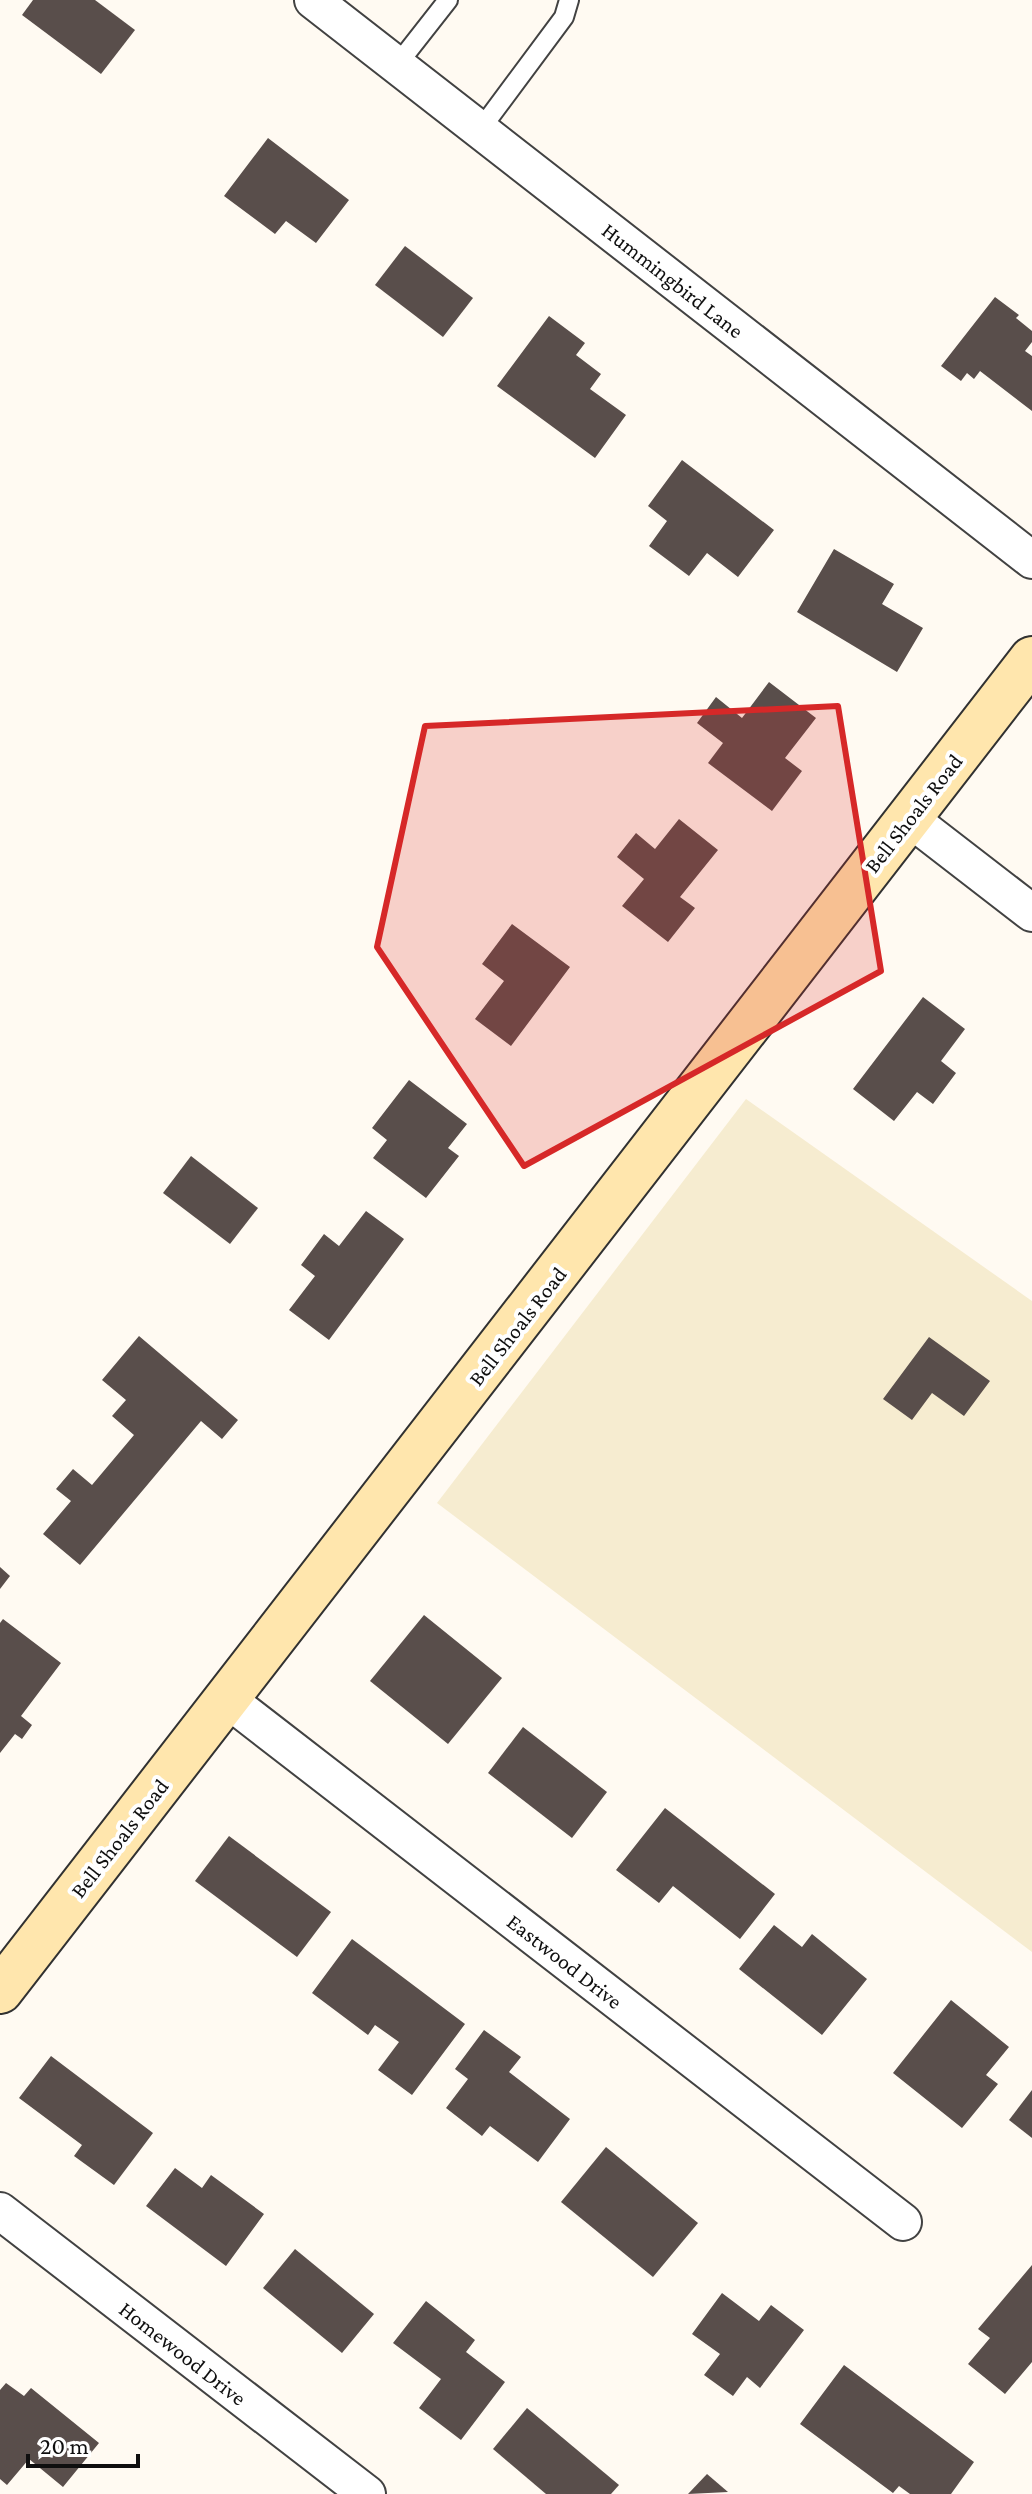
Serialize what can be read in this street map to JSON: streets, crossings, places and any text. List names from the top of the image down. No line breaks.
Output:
{"streets":{"main road":["Bell Shoals Road"],"street":["Hummingbird Lane","Eastwood Drive","Homewood Drive"]},"crossings":[["Bell Shoals Road","Eastwood Drive"]],"scale_bar":"20 m"}
